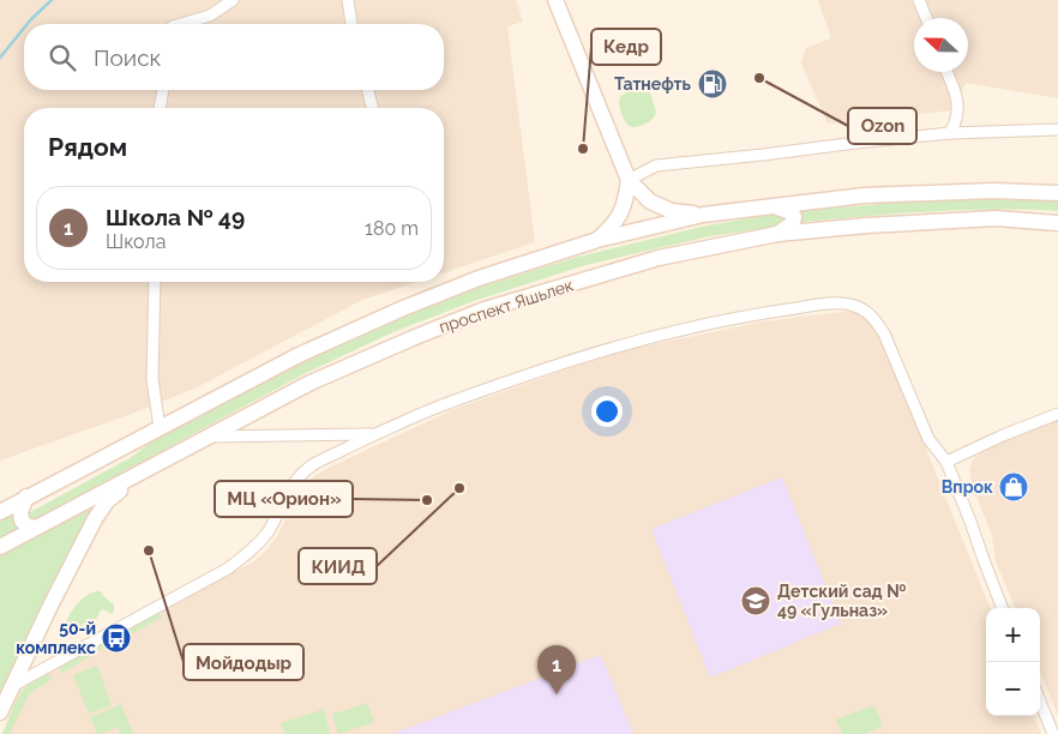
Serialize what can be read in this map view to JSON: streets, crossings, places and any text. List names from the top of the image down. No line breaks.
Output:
{"streets":{"main road":["проспект Яшьлек"]},"places":{"other":["Ozon","Кедр","КИИД","МЦ «Орион»","Мойдодыр"],"fuel station":["Татнефть"],"shop":["Впрок"],"school or university":["Детский сад № 49 «Гульназ»"],"bus stop":["50-й комплекс"]},"north":"left","page":{"search":"Поиск","heading":"Рядом","list":[{"mark":"1","name":"Школа № 49","note":"Школа","value":"180 m"}],"map_buttons":["+","−"],"pins":"1"}}
